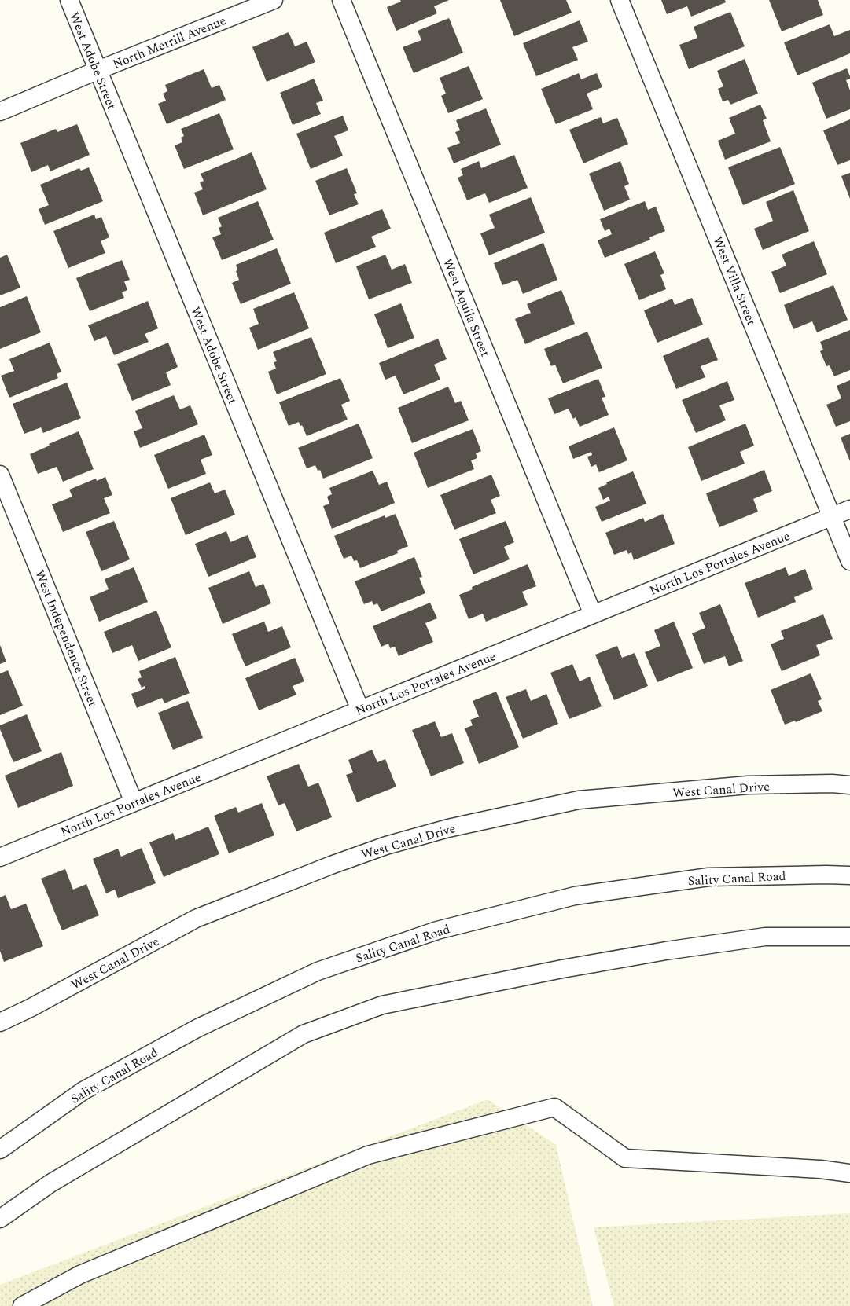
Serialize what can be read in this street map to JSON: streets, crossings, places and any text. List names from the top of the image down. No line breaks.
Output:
{"streets":{"street":["North Merrill Avenue","West Adobe Street","West Villa Street","West Aquila Street","North Los Portales Avenue","West Independence Street","West Canal Drive","Sality Canal Road"]},"crossings":[["North Merrill Avenue","West Adobe Street"],["West Adobe Street","North Los Portales Avenue"],["West Villa Street","North Los Portales Avenue"],["West Aquila Street","North Los Portales Avenue"],["North Los Portales Avenue","West Independence Street"]]}
